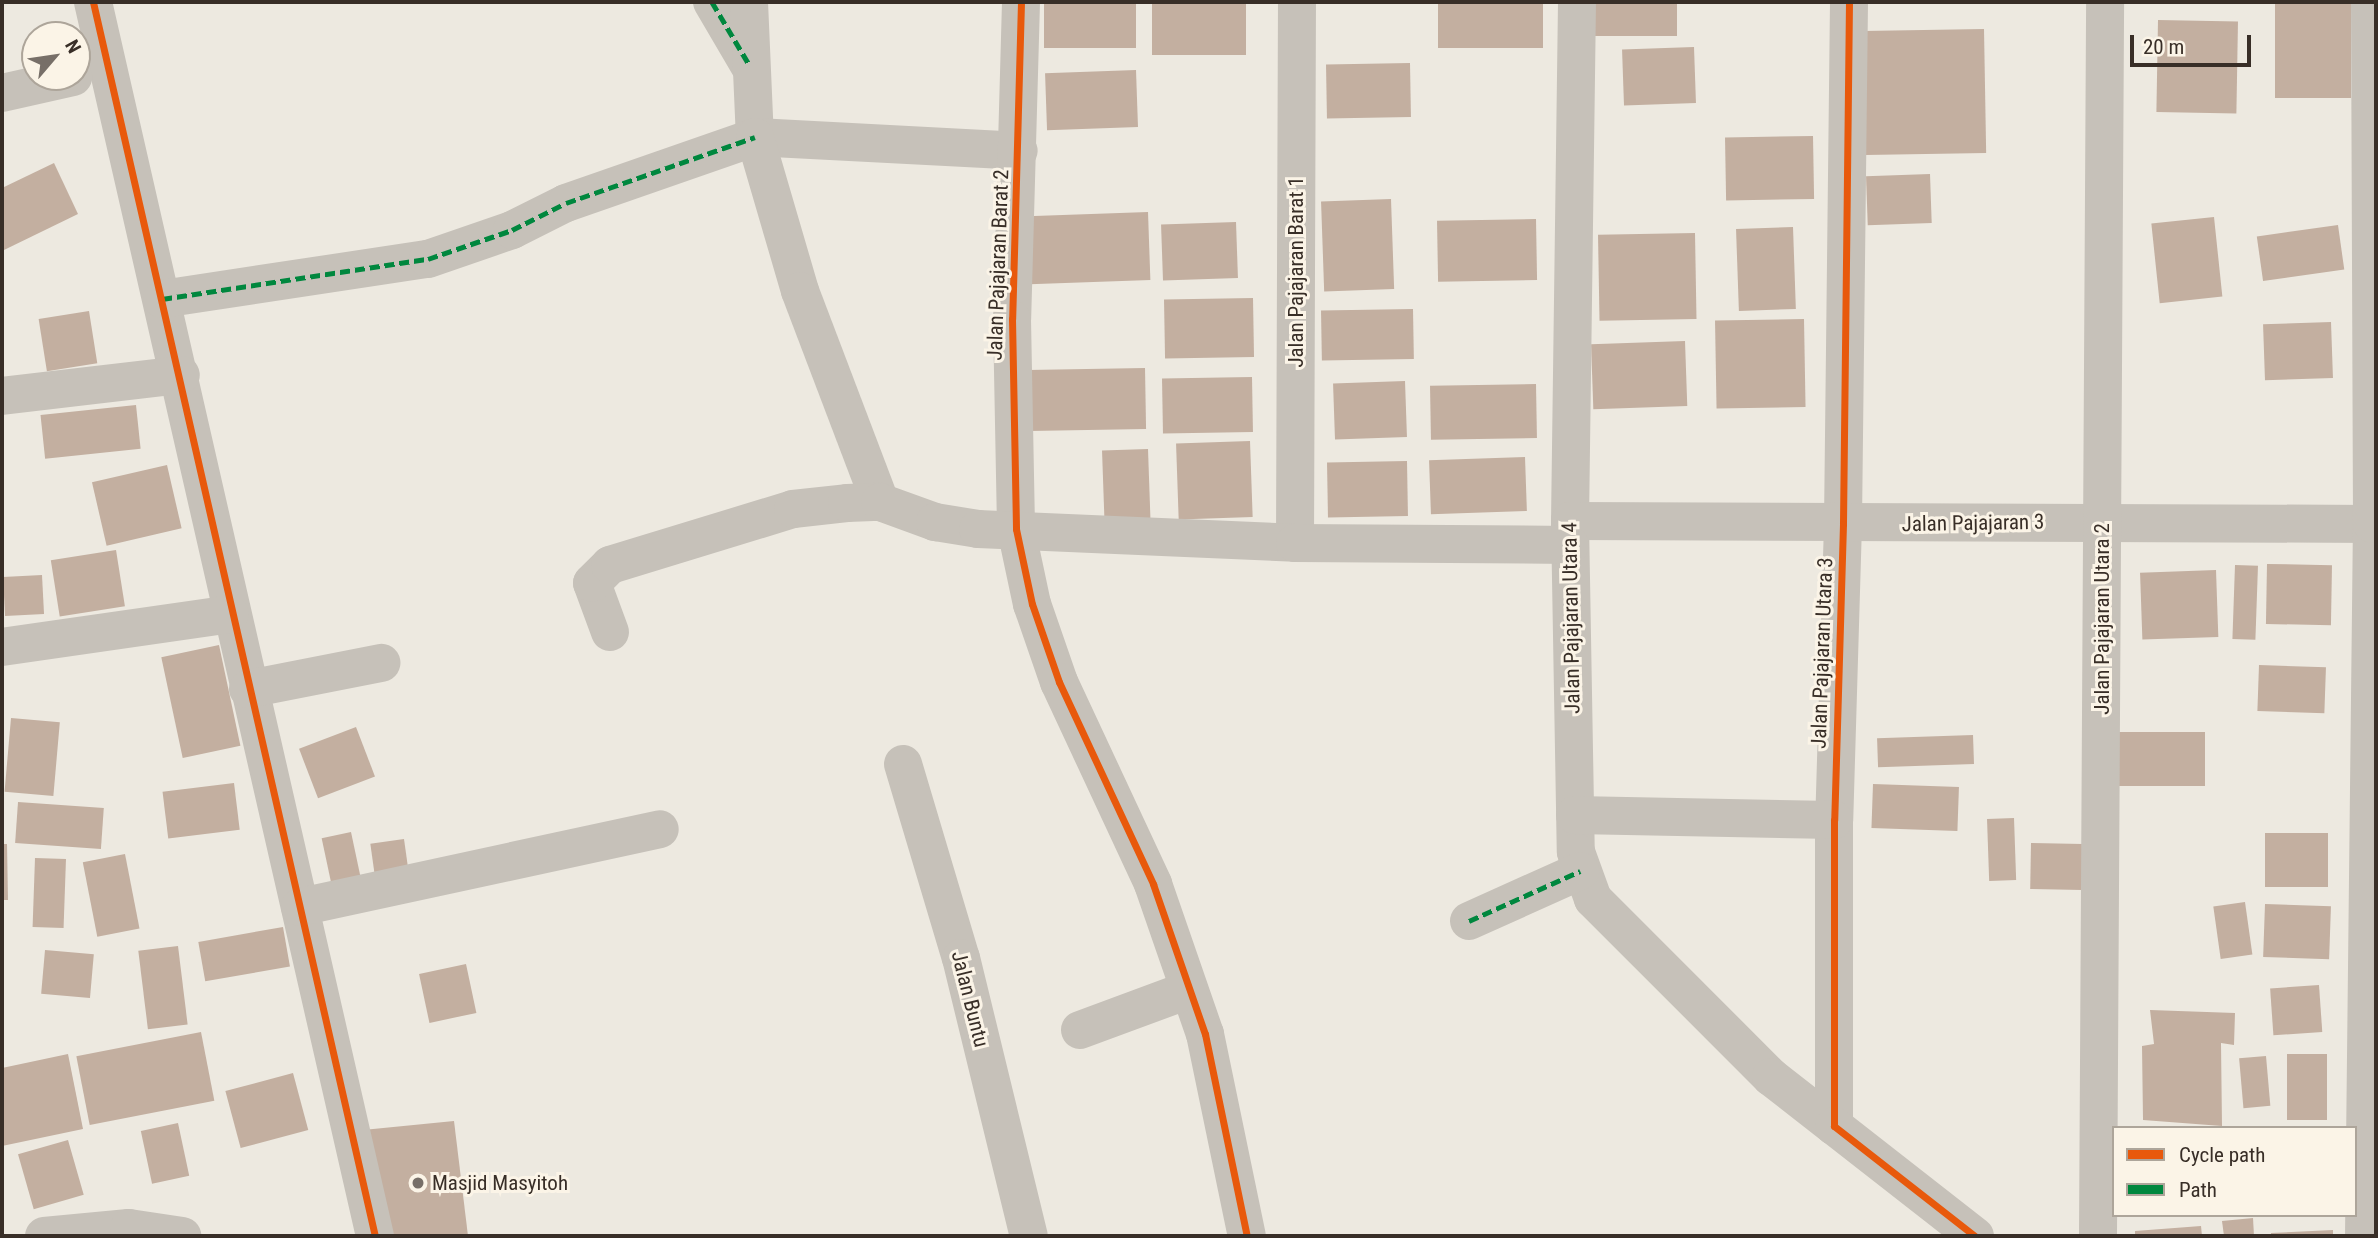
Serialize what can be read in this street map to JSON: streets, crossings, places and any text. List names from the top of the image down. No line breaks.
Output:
{"streets":{"street":["Jalan Pajajaran Barat 2","Jalan Pajajaran Barat 1","Jalan Pajajaran 3","Jalan Pajajaran Utara 4","Jalan Pajajaran Utara 2","Jalan Pajajaran Utara 3","Jalan Buntu"]},"crossings":[["Jalan Pajajaran Barat 2","Jalan Pajajaran 3"],["Jalan Pajajaran Barat 1","Jalan Pajajaran 3"],["Jalan Pajajaran 3","Jalan Pajajaran Utara 4"],["Jalan Pajajaran 3","Jalan Pajajaran Utara 2"],["Jalan Pajajaran 3","Jalan Pajajaran Utara 3"],["Jalan Pajajaran Utara 4","Jalan Pajajaran Utara 3"]],"places":["Masjid Masyitoh"],"legend":["Cycle path","Path"],"scale_bar":"20 m","north":"top right"}
